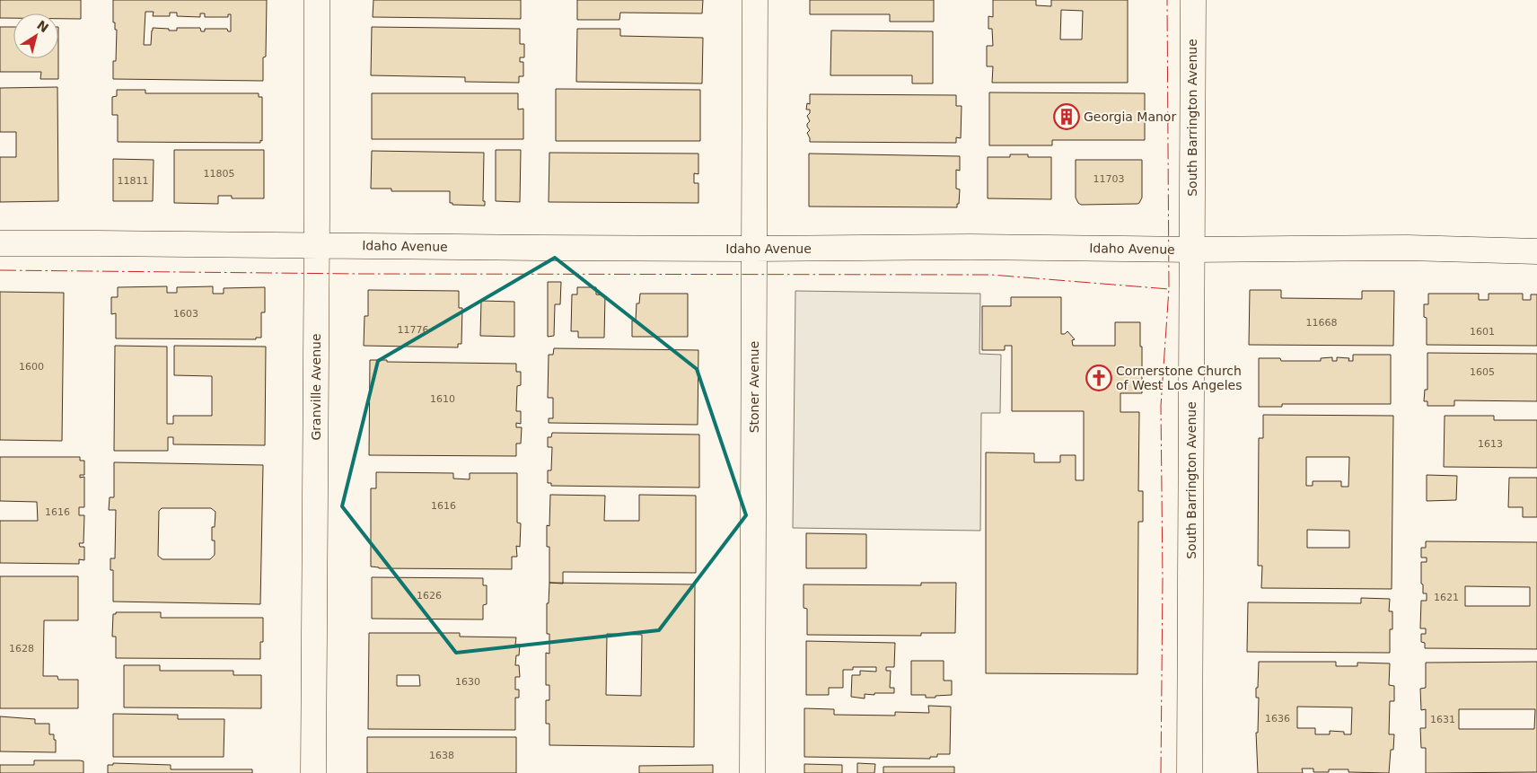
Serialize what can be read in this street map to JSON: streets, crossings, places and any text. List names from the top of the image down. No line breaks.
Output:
{"streets":{"street":["South Barrington Avenue","Idaho Avenue","Granville Avenue","Stoner Avenue"]},"crossings":[["South Barrington Avenue","Idaho Avenue"],["Idaho Avenue","Granville Avenue"],["Idaho Avenue","Stoner Avenue"]],"places":{"building":["Georgia Manor"],"church":["Cornerstone Church of West Los Angeles"]},"house_numbers":["11805","11703","11811","1603","11668","11776","1601","1600","1605","1610","1613","1616","1616","1626","1621","1628","1630","1636","1631","1638"],"north":"top right"}
